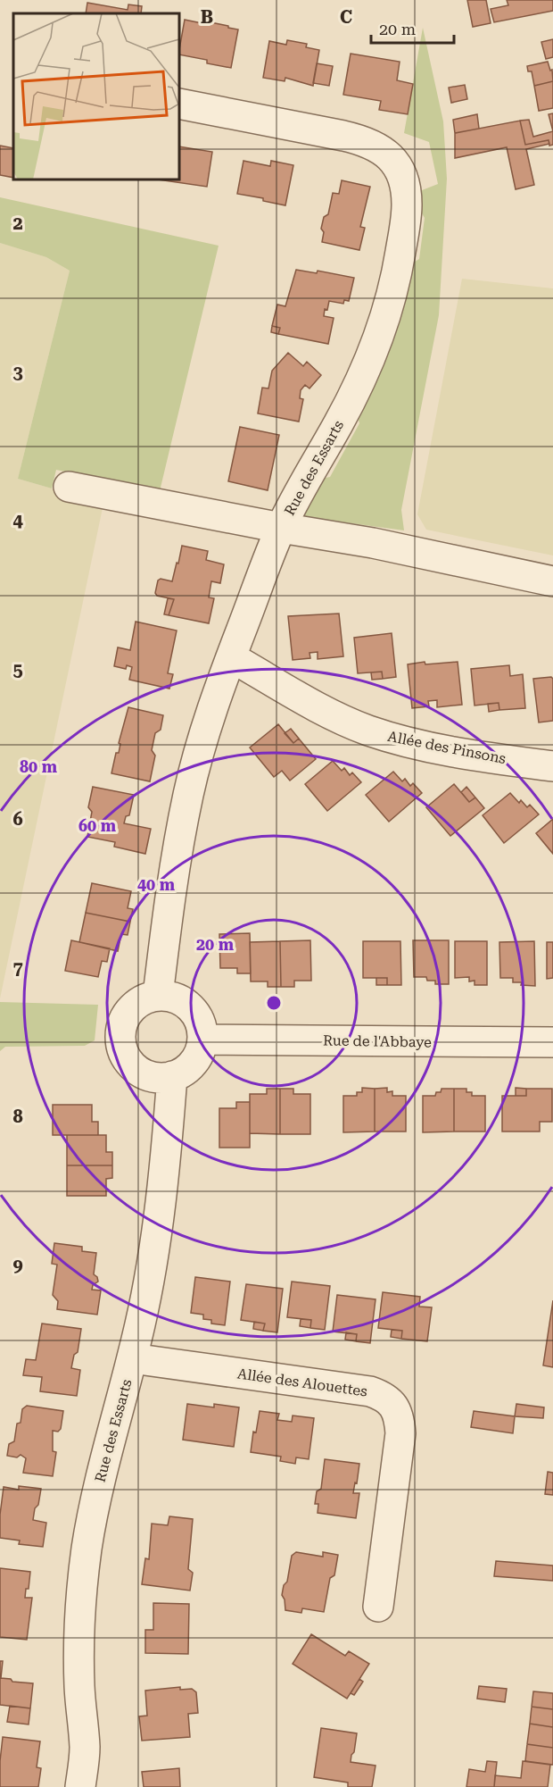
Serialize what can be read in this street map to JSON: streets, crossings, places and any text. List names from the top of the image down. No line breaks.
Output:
{"streets":{"street":["Rue des Essarts","Allée des Pinsons","Rue de l'Abbaye","Allée des Alouettes"]},"crossings":[["Rue des Essarts","Allée des Pinsons"],["Rue des Essarts","Rue de l'Abbaye"],["Rue des Essarts","Allée des Alouettes"]],"scale_bar":"20 m","grid":{"columns":["B","C"],"rows":["2","3","4","5","6","7","8","9"]},"rings":["80 m","60 m","40 m","20 m"]}
